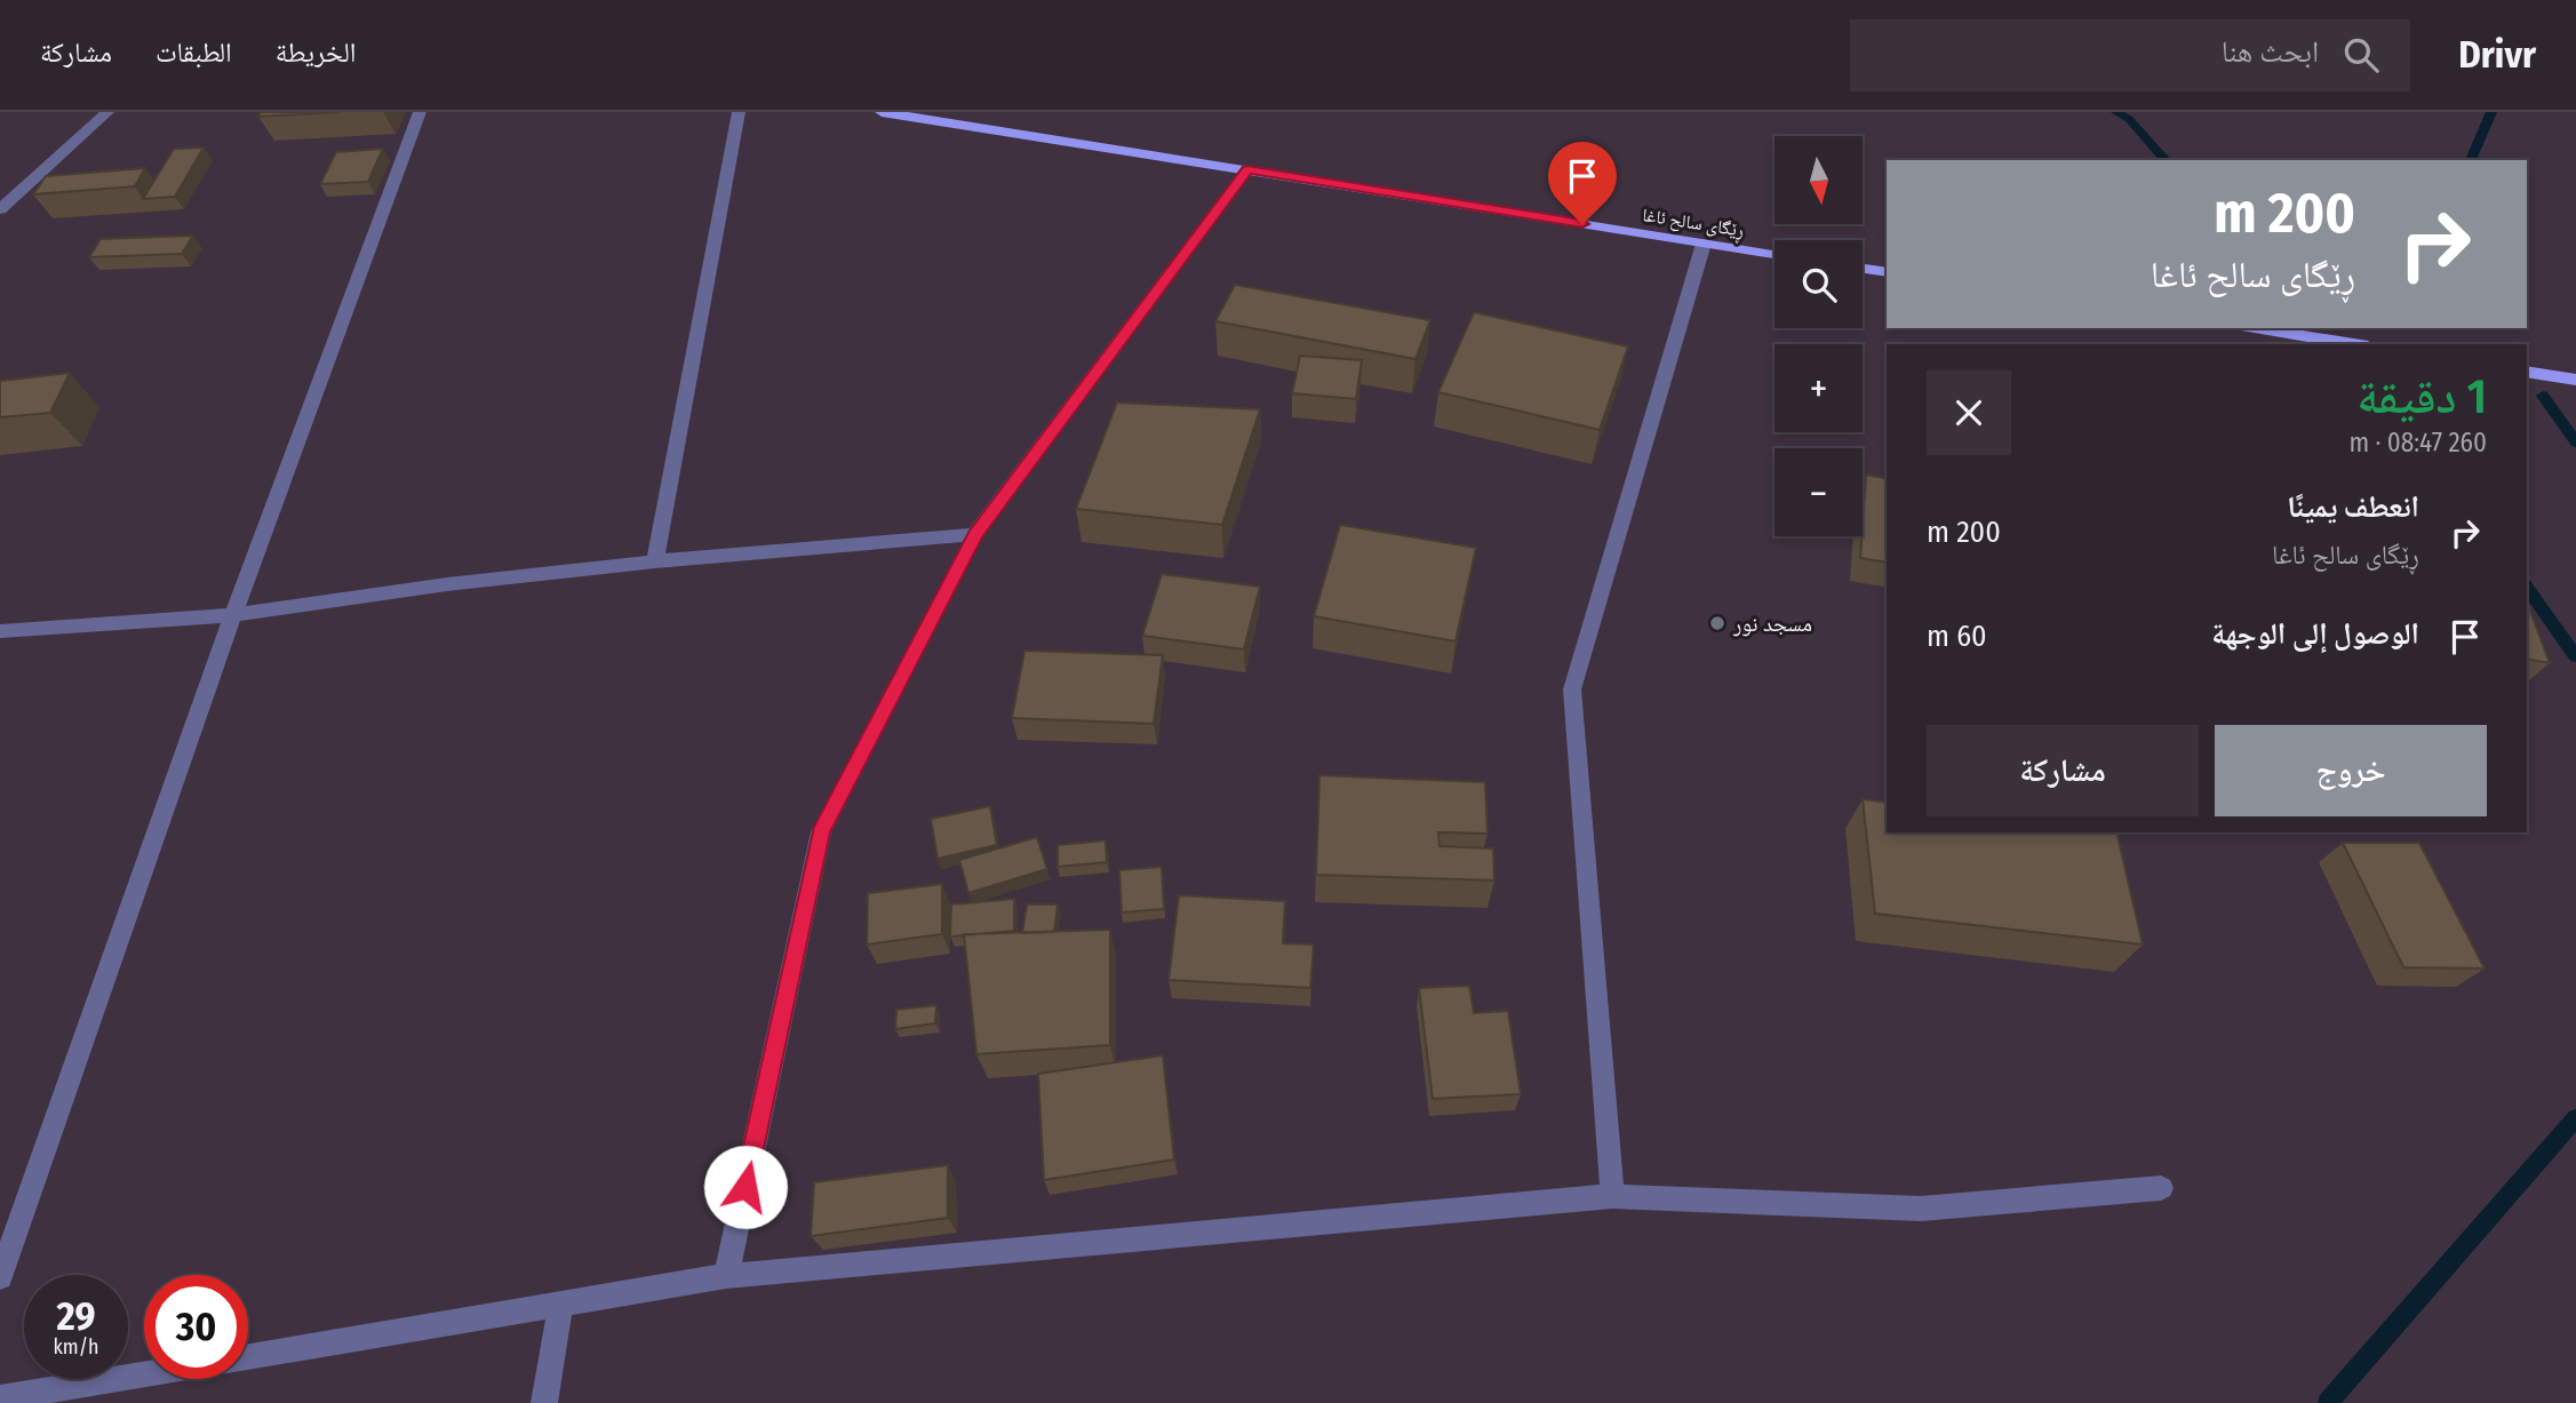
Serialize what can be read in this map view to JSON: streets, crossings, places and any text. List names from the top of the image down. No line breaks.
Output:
{"streets":{"main road":["ڕێگای سالح ئاغا"]},"places":["مسجد نور"],"north":"bottom","page":{"header":"Drivr","search":"ابحث هنا","nav":["الخريطة","الطبقات","مشاركة"],"map_buttons":["+","−"],"turn":["200 m","ڕێگای سالح ئاغا"],"heading":["1 دقيقة","260 m · 08:47"],"list":[{"name":"انعطف يمينًا","note":"ڕێگای سالح ئاغا","value":"200 m"},{"name":"الوصول إلى الوجهة","value":"60 m"}],"buttons":["خروج","مشاركة"],"speed":"29 km/h","limit":"30"}}
